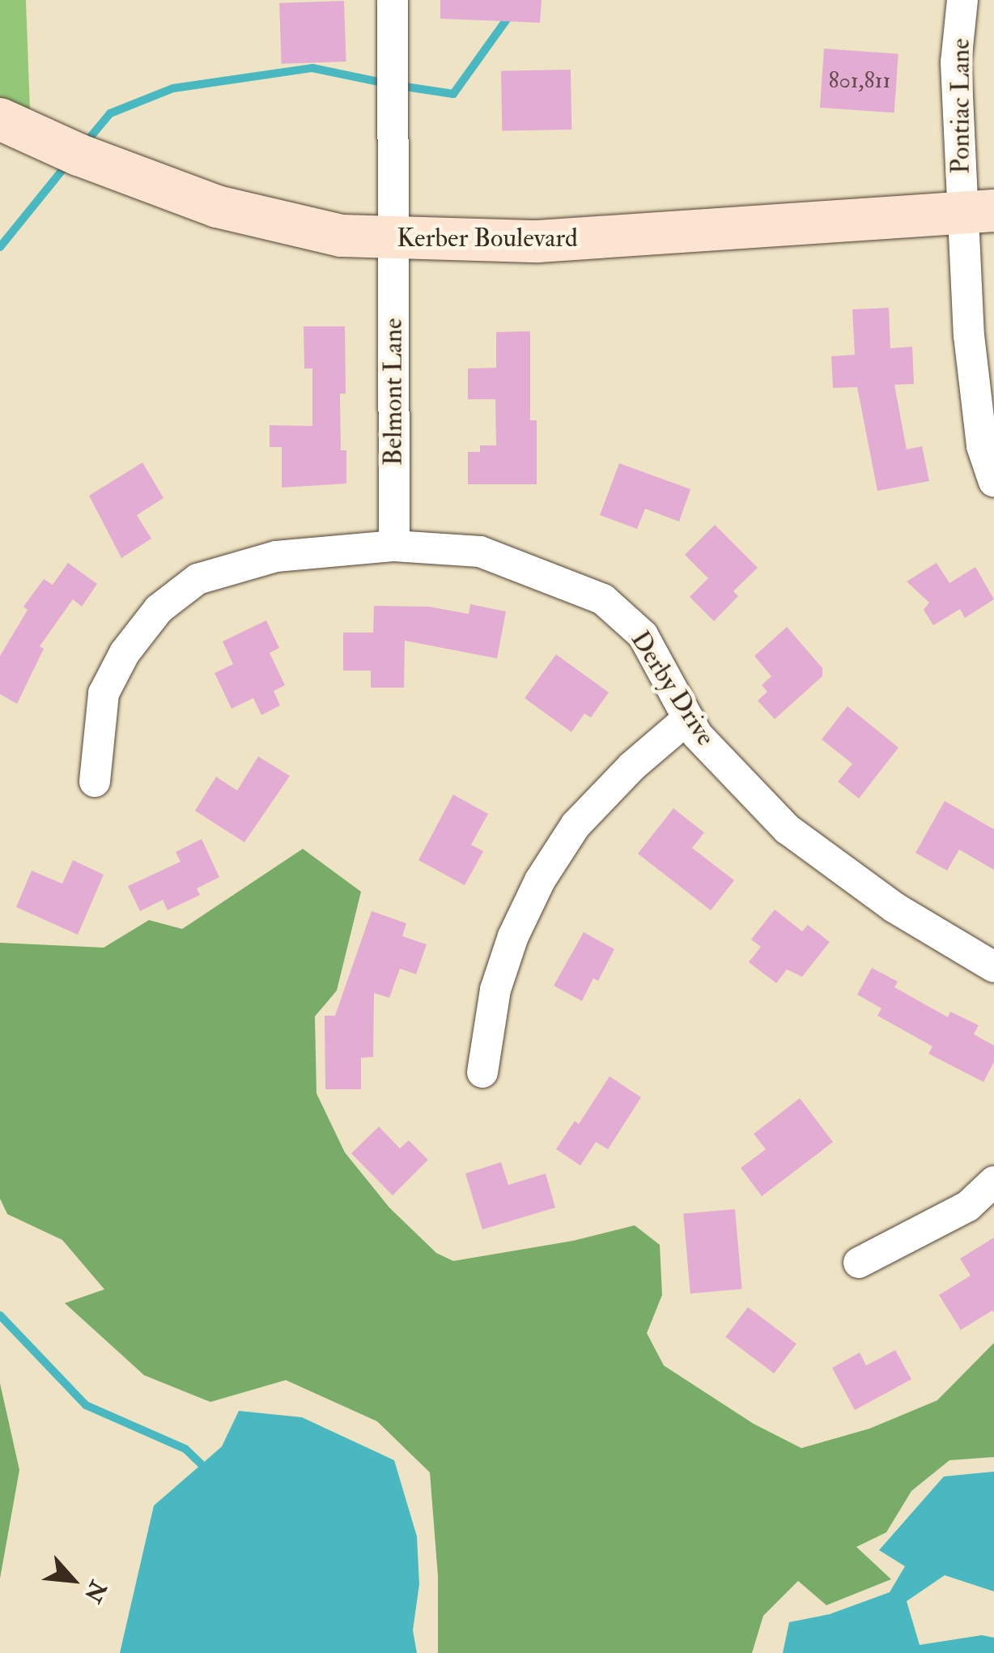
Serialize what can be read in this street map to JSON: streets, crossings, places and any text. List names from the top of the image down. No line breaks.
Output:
{"streets":{"street":["Pontiac Lane","Kerber Boulevard","Belmont Lane","Derby Drive"]},"crossings":[["Pontiac Lane","Kerber Boulevard"],["Kerber Boulevard","Belmont Lane"],["Belmont Lane","Derby Drive"]],"house_numbers":["801,811"],"north":"bottom right"}
